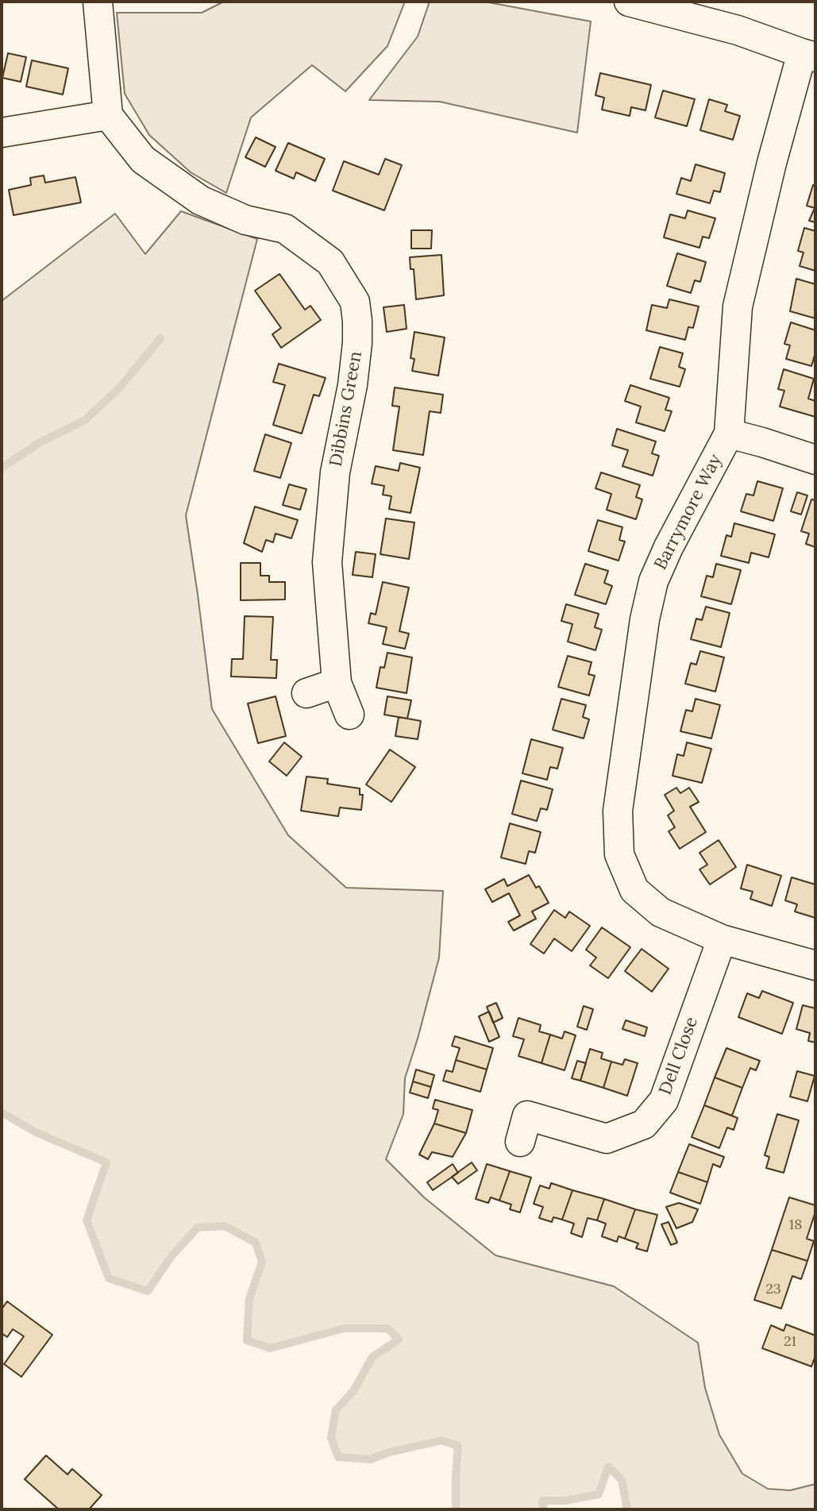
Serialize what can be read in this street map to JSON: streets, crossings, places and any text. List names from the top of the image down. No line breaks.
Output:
{"streets":{"street":["Dibbins Green","Barrymore Way","Dell Close"]},"crossings":[["Barrymore Way","Dell Close"]],"house_numbers":["18","23","21"]}
